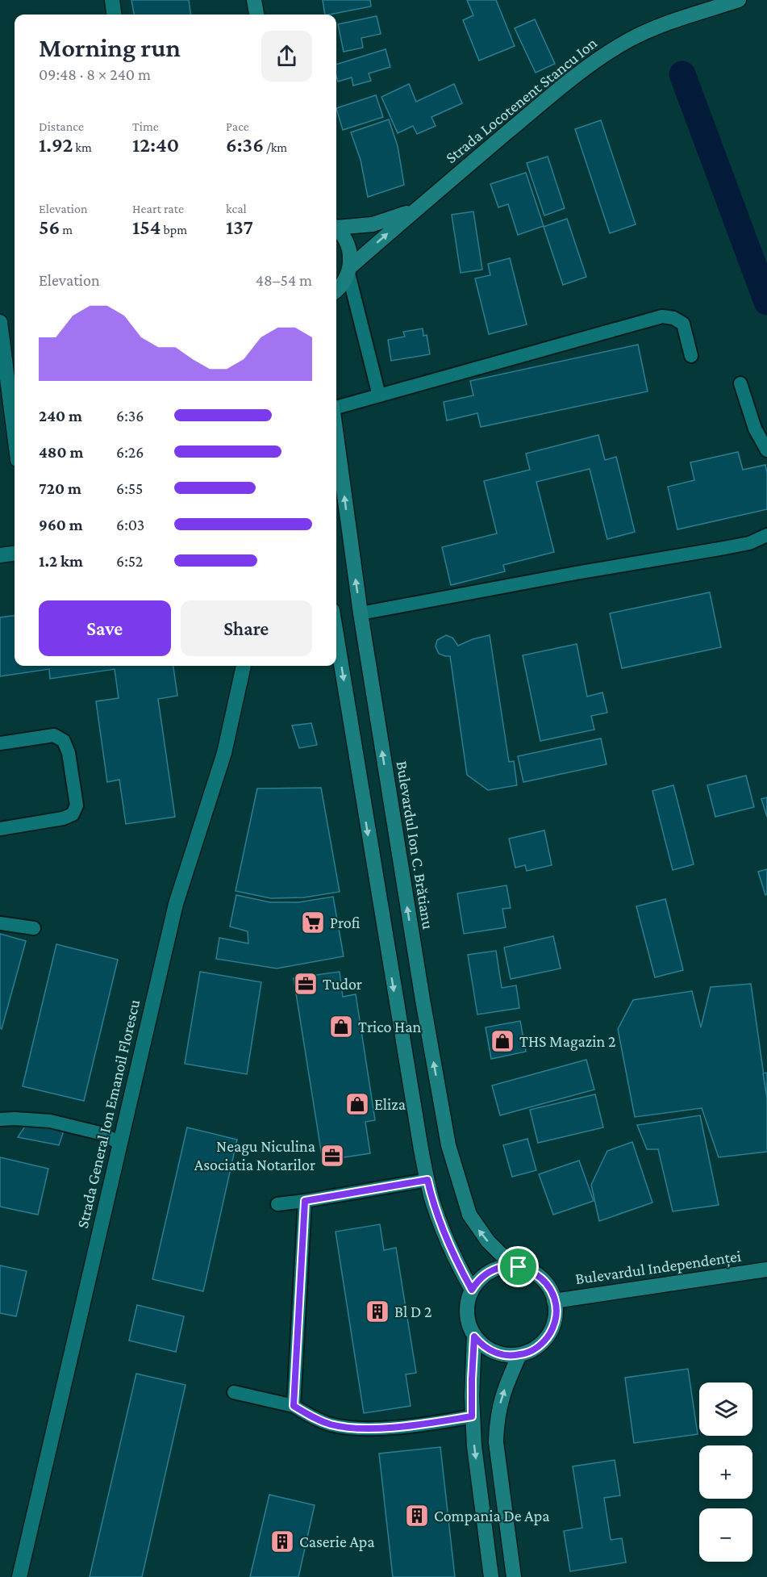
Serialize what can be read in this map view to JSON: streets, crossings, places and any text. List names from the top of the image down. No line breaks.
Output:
{"streets":{"main road":["Strada Locotenent Stancu Ion","Bulevardul Ion C. Brătianu","Bulevardul Independenței"],"street":["Strada General Ion Emanoil Florescu"]},"crossings":[["Bulevardul Ion C. Brătianu","Bulevardul Independenței"]],"places":{"supermarket":["Profi"],"office":["Tudor","Neagu Niculina Asociatia Notarilor"],"shop":["Trico Han","THS Magazin 2","Eliza"],"building":["Bl D 2","Compania De Apa","Caserie Apa"]},"page":{"heading":["Morning run","09:48 · 8 × 240 m"],"stats":[["Distance","1.92 km"],["Time","12:40"],["Pace","6:36 /km"],["Elevation","56 m"],["Heart rate","154 bpm"],["kcal","137"]],"chart":["Elevation","48–54 m"],"list":[{"name":"240 m","note":"6:36"},{"name":"480 m","note":"6:26"},{"name":"720 m","note":"6:55"},{"name":"960 m","note":"6:03"},{"name":"1.2 km","note":"6:52"}],"buttons":["Save","Share"],"map_buttons":["+","−"]}}
